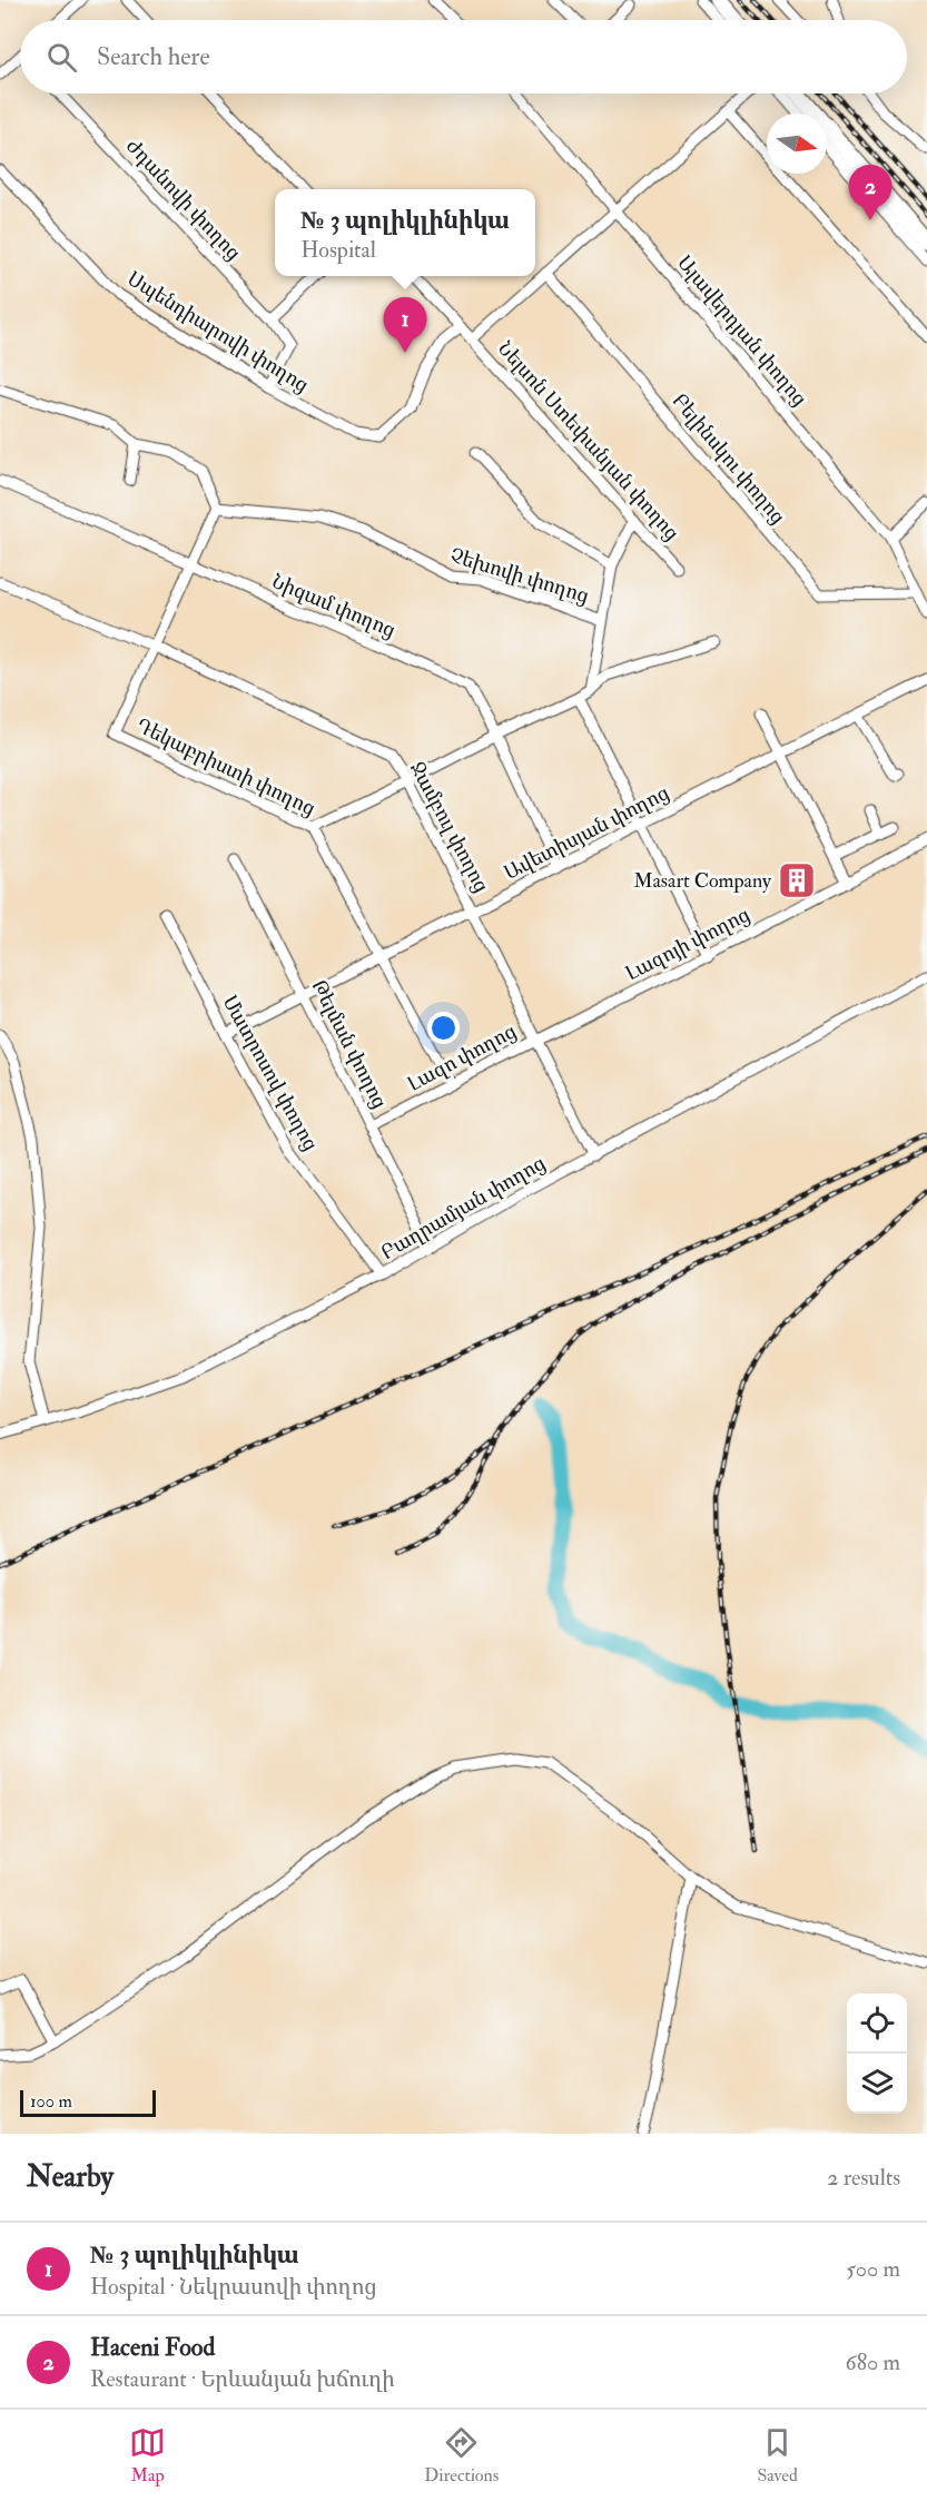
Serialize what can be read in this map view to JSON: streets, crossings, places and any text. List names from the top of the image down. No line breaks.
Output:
{"streets":{"street":["Ժդանովի փողոց","Ալավերդյան փողոց","Սպենդիարովի փողոց","Նելսոն Ստեփանյան փողոց","Բելինսկու փողոց","Չեխովի փողոց","Նիզամ փողոց","Դեկաբրիստի փողոց","Ջամբուլ փողոց","Ավետիսյան փողոց","Լազոյի փողոց","Թելման փողոց","Լազո փողոց","Մատրոսով փողոց","Բաղրամյան փողոց"]},"crossings":[["Ժդանովի փողոց","Սպենդիարովի փողոց"],["Ալավերդյան փողոց","Բելինսկու փողոց"],["Սպենդիարովի փողոց","Նելսոն Ստեփանյան փողոց"],["Նիզամ փողոց","Ավետիսյան փողոց"],["Դեկաբրիստի փողոց","Ջամբուլ փողոց"],["Դեկաբրիստի փողոց","Ավետիսյան փողոց"],["Դեկաբրիստի փողոց","Լազո փողոց"],["Ջամբուլ փողոց","Ավետիսյան փողոց"],["Ջամբուլ փողոց","Լազոյի փողոց"],["Ջամբուլ փողոց","Լազո փողոց"],["Ջամբուլ փողոց","Բաղրամյան փողոց"],["Ավետիսյան փողոց","Թելման փողոց"],["Ավետիսյան փողոց","Մատրոսով փողոց"],["Լազոյի փողոց","Լազո փողոց"],["Թելման փողոց","Լազո փողոց"],["Թելման փողոց","Բաղրամյան փողոց"],["Մատրոսով փողոց","Բաղրամյան փողոց"]],"places":{"building":["Masart Company"]},"scale_bar":"100 m","north":"right","page":{"search":"Search here","pins":["2","1"],"popup":["№ 3 պոլիկլինիկա","Hospital"],"scale":"100 m","heading":["Nearby","2 results"],"list":[{"mark":"1","name":"№ 3 պոլիկլինիկա","note":"Hospital · Նեկրասովի փողոց","value":"500 m"},{"mark":"2","name":"Haceni Food","note":"Restaurant · Երևանյան խճուղի","value":"680 m"}],"nav":["Map","Directions","Saved"]}}
